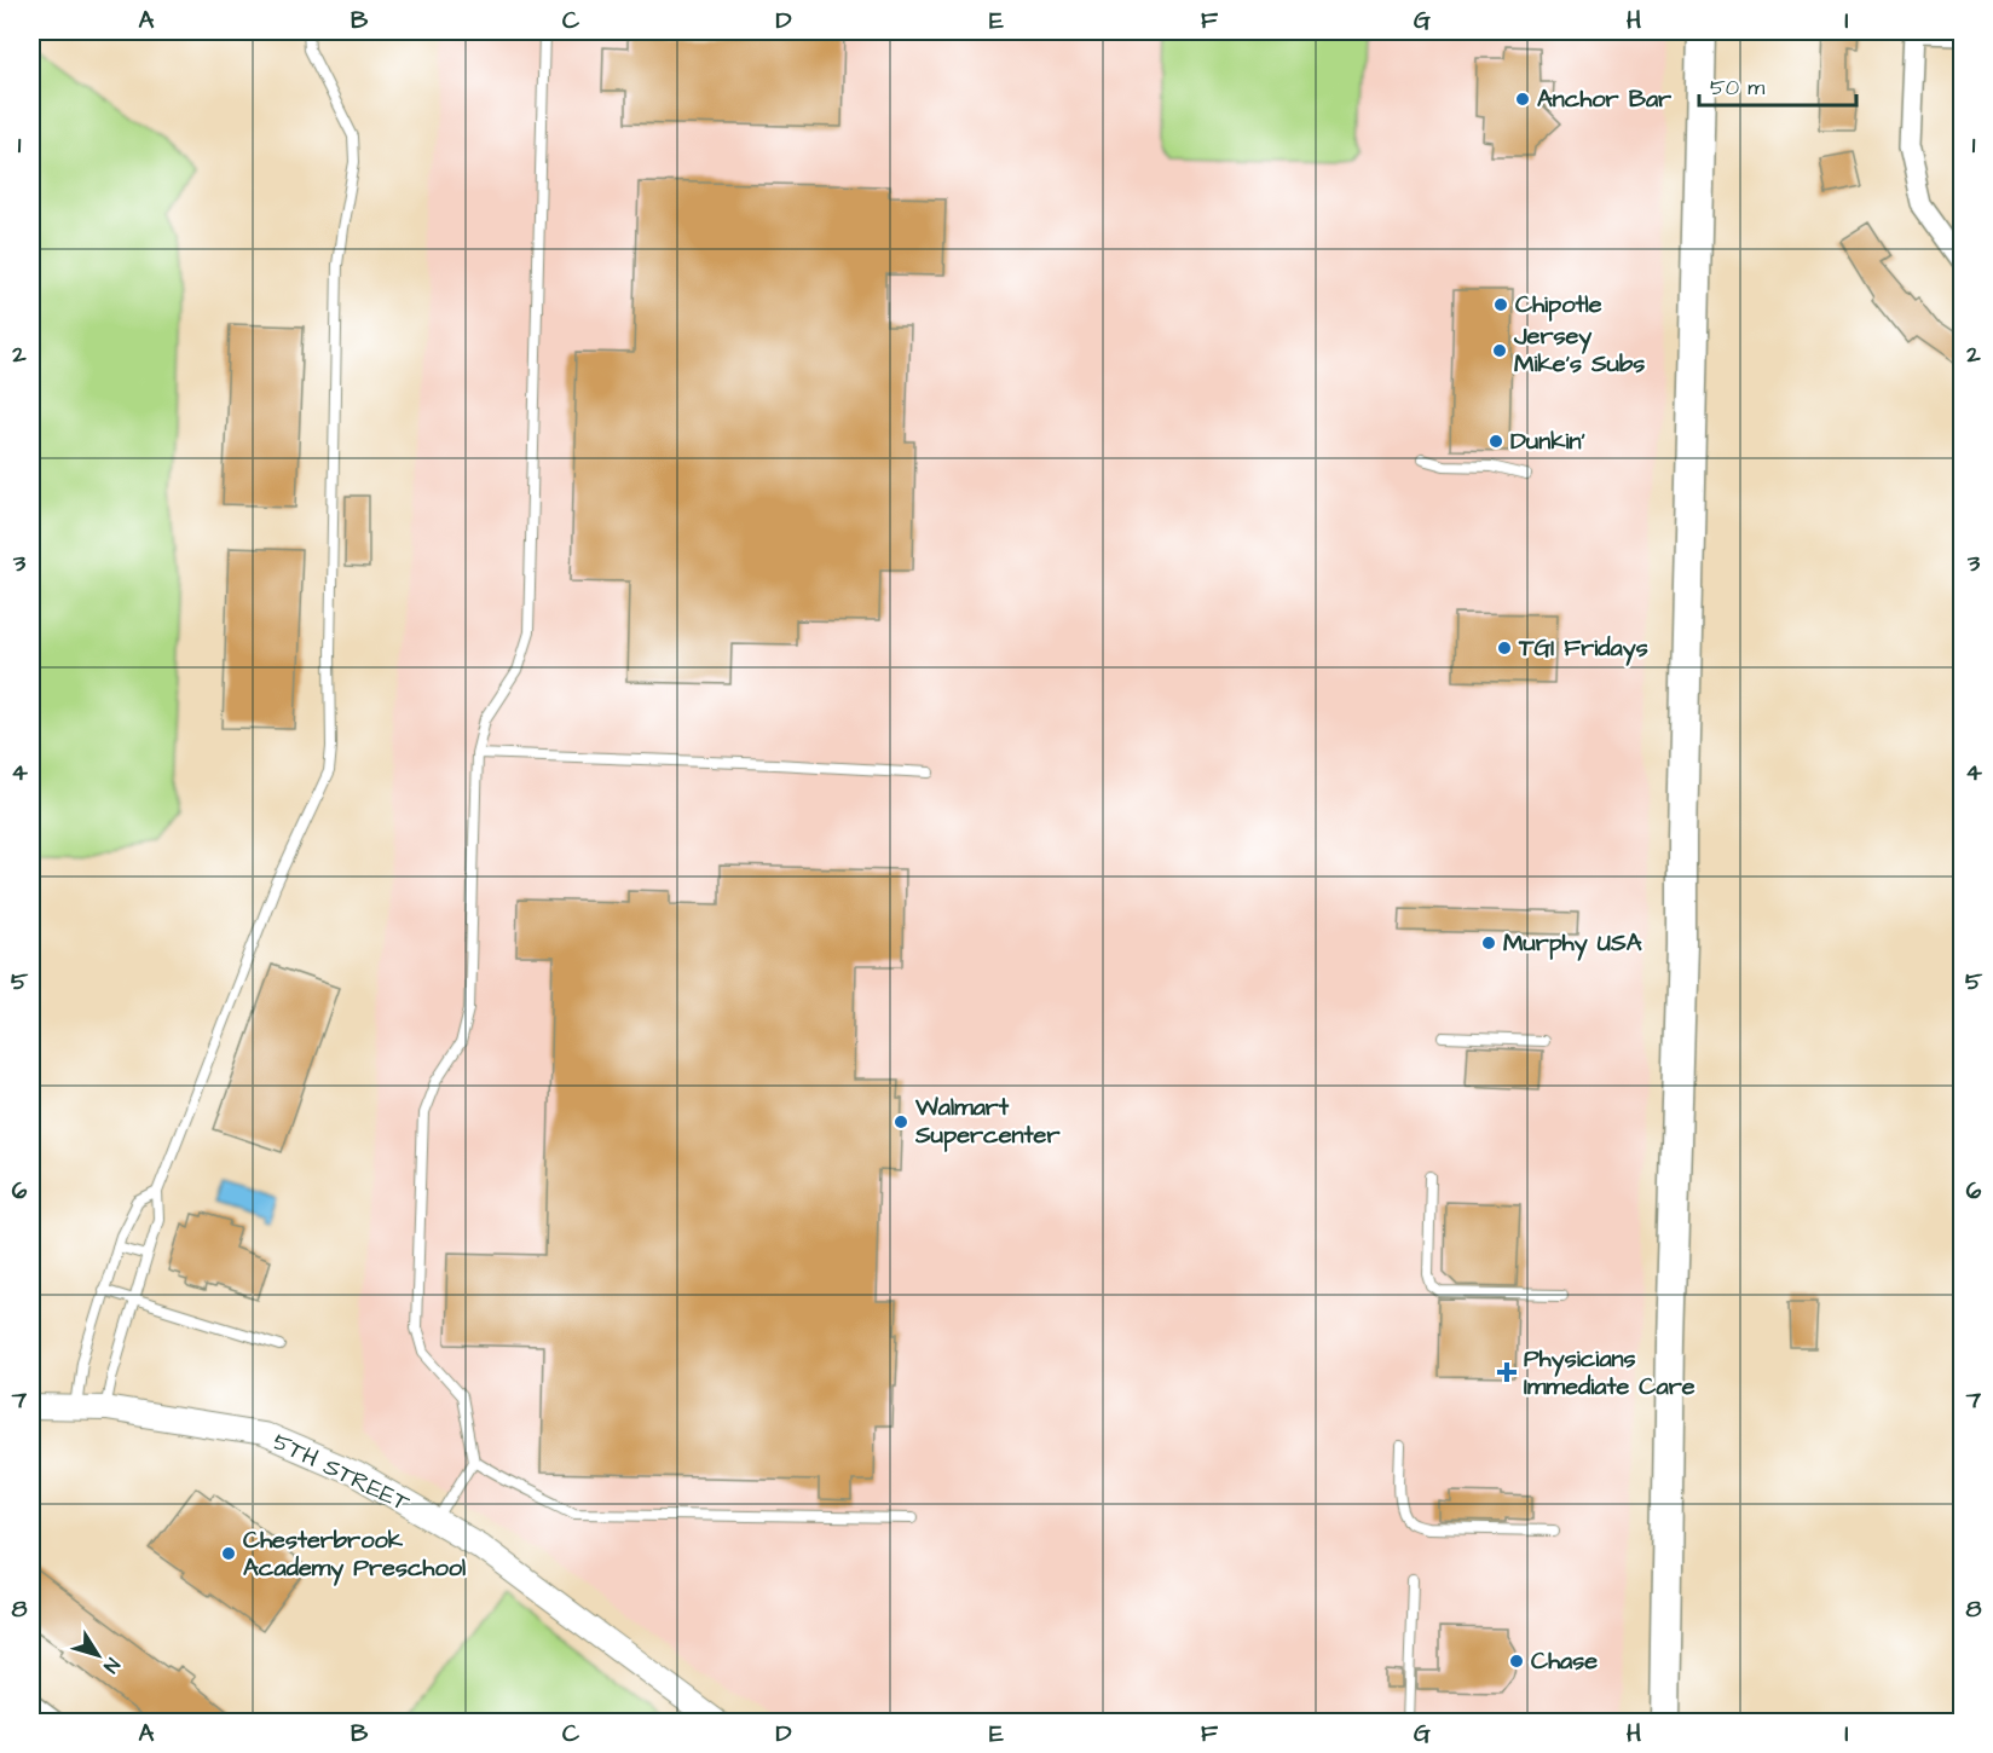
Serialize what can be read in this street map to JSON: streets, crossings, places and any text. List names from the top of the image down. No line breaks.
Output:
{"streets":{"street":["5TH STREET"]},"places":{"other":["Anchor Bar","Chipotle","Jersey Mike's Subs","Dunkin'","TGI Fridays","Murphy USA","Walmart Supercenter","Chesterbrook Academy Preschool","Chase"],"health":["Physicians Immediate Care"]},"scale_bar":"50 m","north":"bottom right","grid":{"columns":["A","B","C","D","E","F","G","H","I"],"rows":["1","2","3","4","5","6","7","8"]}}
